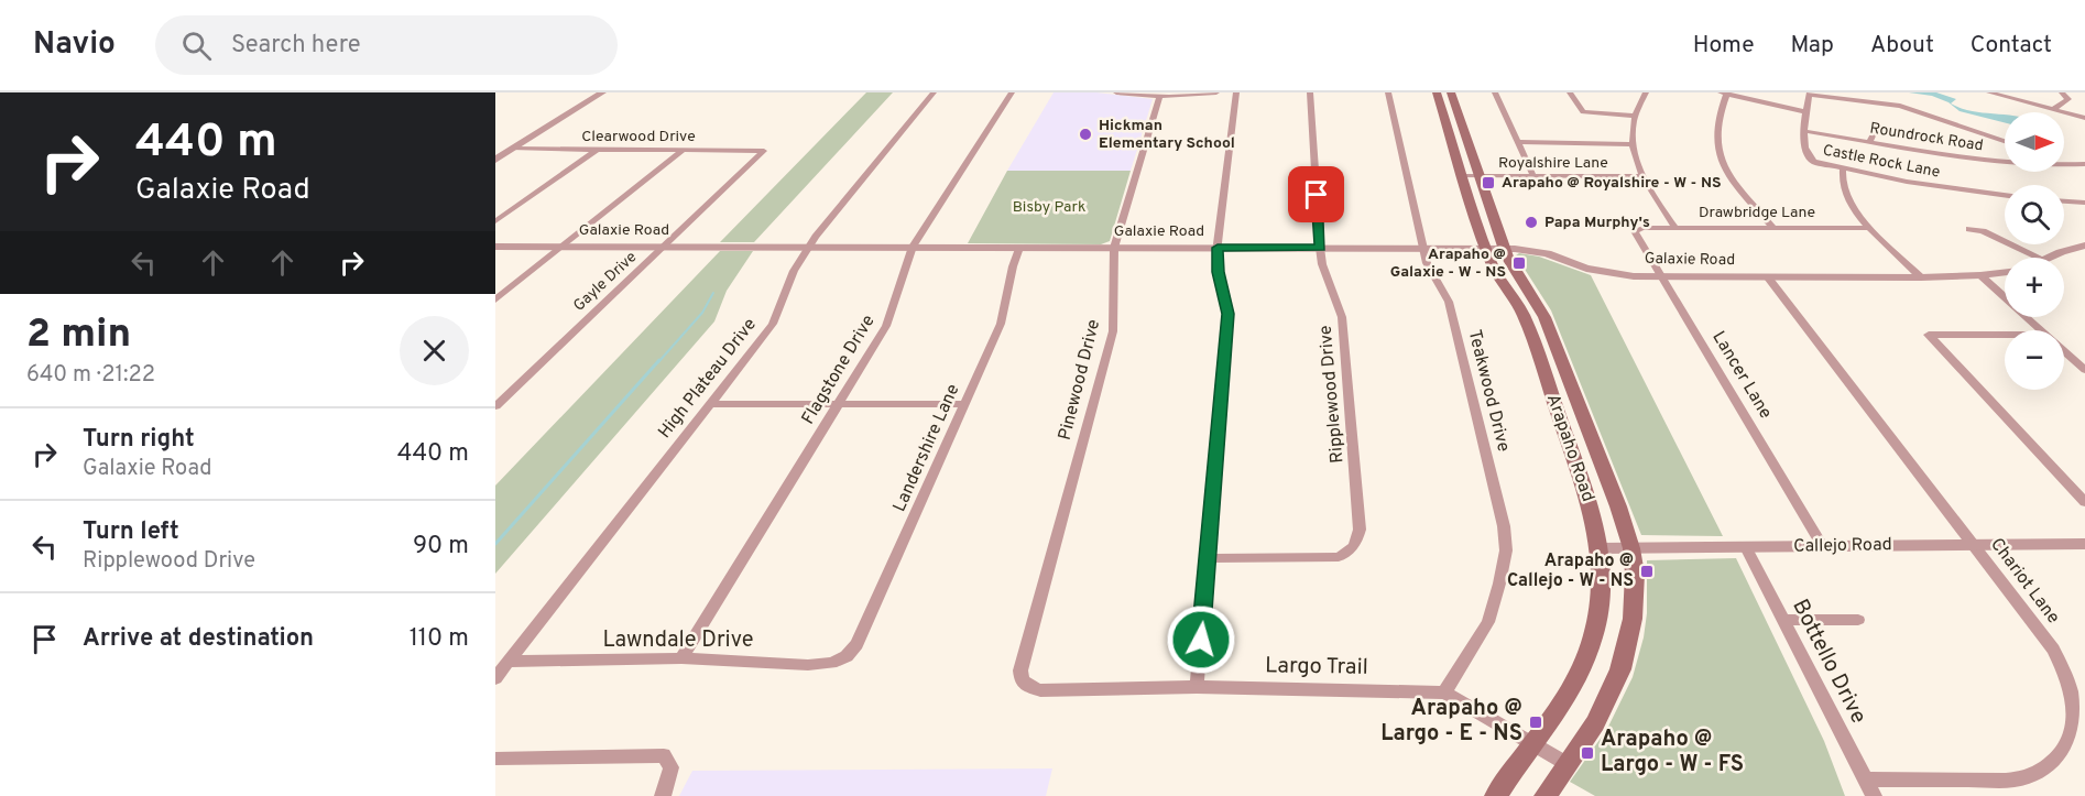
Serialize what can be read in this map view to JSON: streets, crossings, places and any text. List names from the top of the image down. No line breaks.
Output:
{"streets":{"main road":["Arapaho Road"],"street":["Clearwood Drive","Roundrock Road","Castle Rock Lane","Royalshire Lane","Drawbridge Lane","Galaxie Road","Gayle Drive","Flagstone Drive","Lancer Lane","High Plateau Drive","Pinewood Drive","Teakwood Drive","Ripplewood Drive","Landershire Lane","Callejo Road","Chariot Lane","Lawndale Drive","Bottello Drive","Largo Trail"]},"crossings":[["Clearwood Drive","Gayle Drive"],["Roundrock Road","Castle Rock Lane"],["Royalshire Lane","Arapaho Road"],["Drawbridge Lane","Lancer Lane"],["Galaxie Road","Gayle Drive"],["Galaxie Road","Flagstone Drive"],["Galaxie Road","Lancer Lane"],["Galaxie Road","High Plateau Drive"],["Galaxie Road","Pinewood Drive"],["Galaxie Road","Teakwood Drive"],["Galaxie Road","Ripplewood Drive"],["Galaxie Road","Landershire Lane"],["Galaxie Road","Arapaho Road"],["Galaxie Road","Chariot Lane"],["Flagstone Drive","Lawndale Drive"],["Lancer Lane","Callejo Road"],["High Plateau Drive","Lawndale Drive"],["Pinewood Drive","Largo Trail"],["Teakwood Drive","Largo Trail"],["Landershire Lane","Lawndale Drive"],["Arapaho Road","Callejo Road"],["Arapaho Road","Largo Trail"],["Callejo Road","Chariot Lane"],["Callejo Road","Bottello Drive"],["Chariot Lane","Bottello Drive"]],"parks":["Bisby Park"],"places":{"other":["Hickman Elementary School","Papa Murphy's"],"transit":["Arapaho @ Royalshire - W - NS","Arapaho @ Galaxie - W - NS","Arapaho @ Callejo - W - NS","Arapaho @ Largo - E - NS","Arapaho @ Largo - W - FS"]},"north":"right","page":{"header":"Navio","search":"Search here","nav":["Home","Map","About","Contact"],"turn":["440 m","Galaxie Road"],"map_buttons":["+","−"],"heading":["2 min","640 m · 21:22"],"list":[{"name":"Turn right","note":"Galaxie Road","value":"440 m"},{"name":"Turn left","note":"Ripplewood Drive","value":"90 m"},{"name":"Arrive at destination","value":"110 m"}]}}
